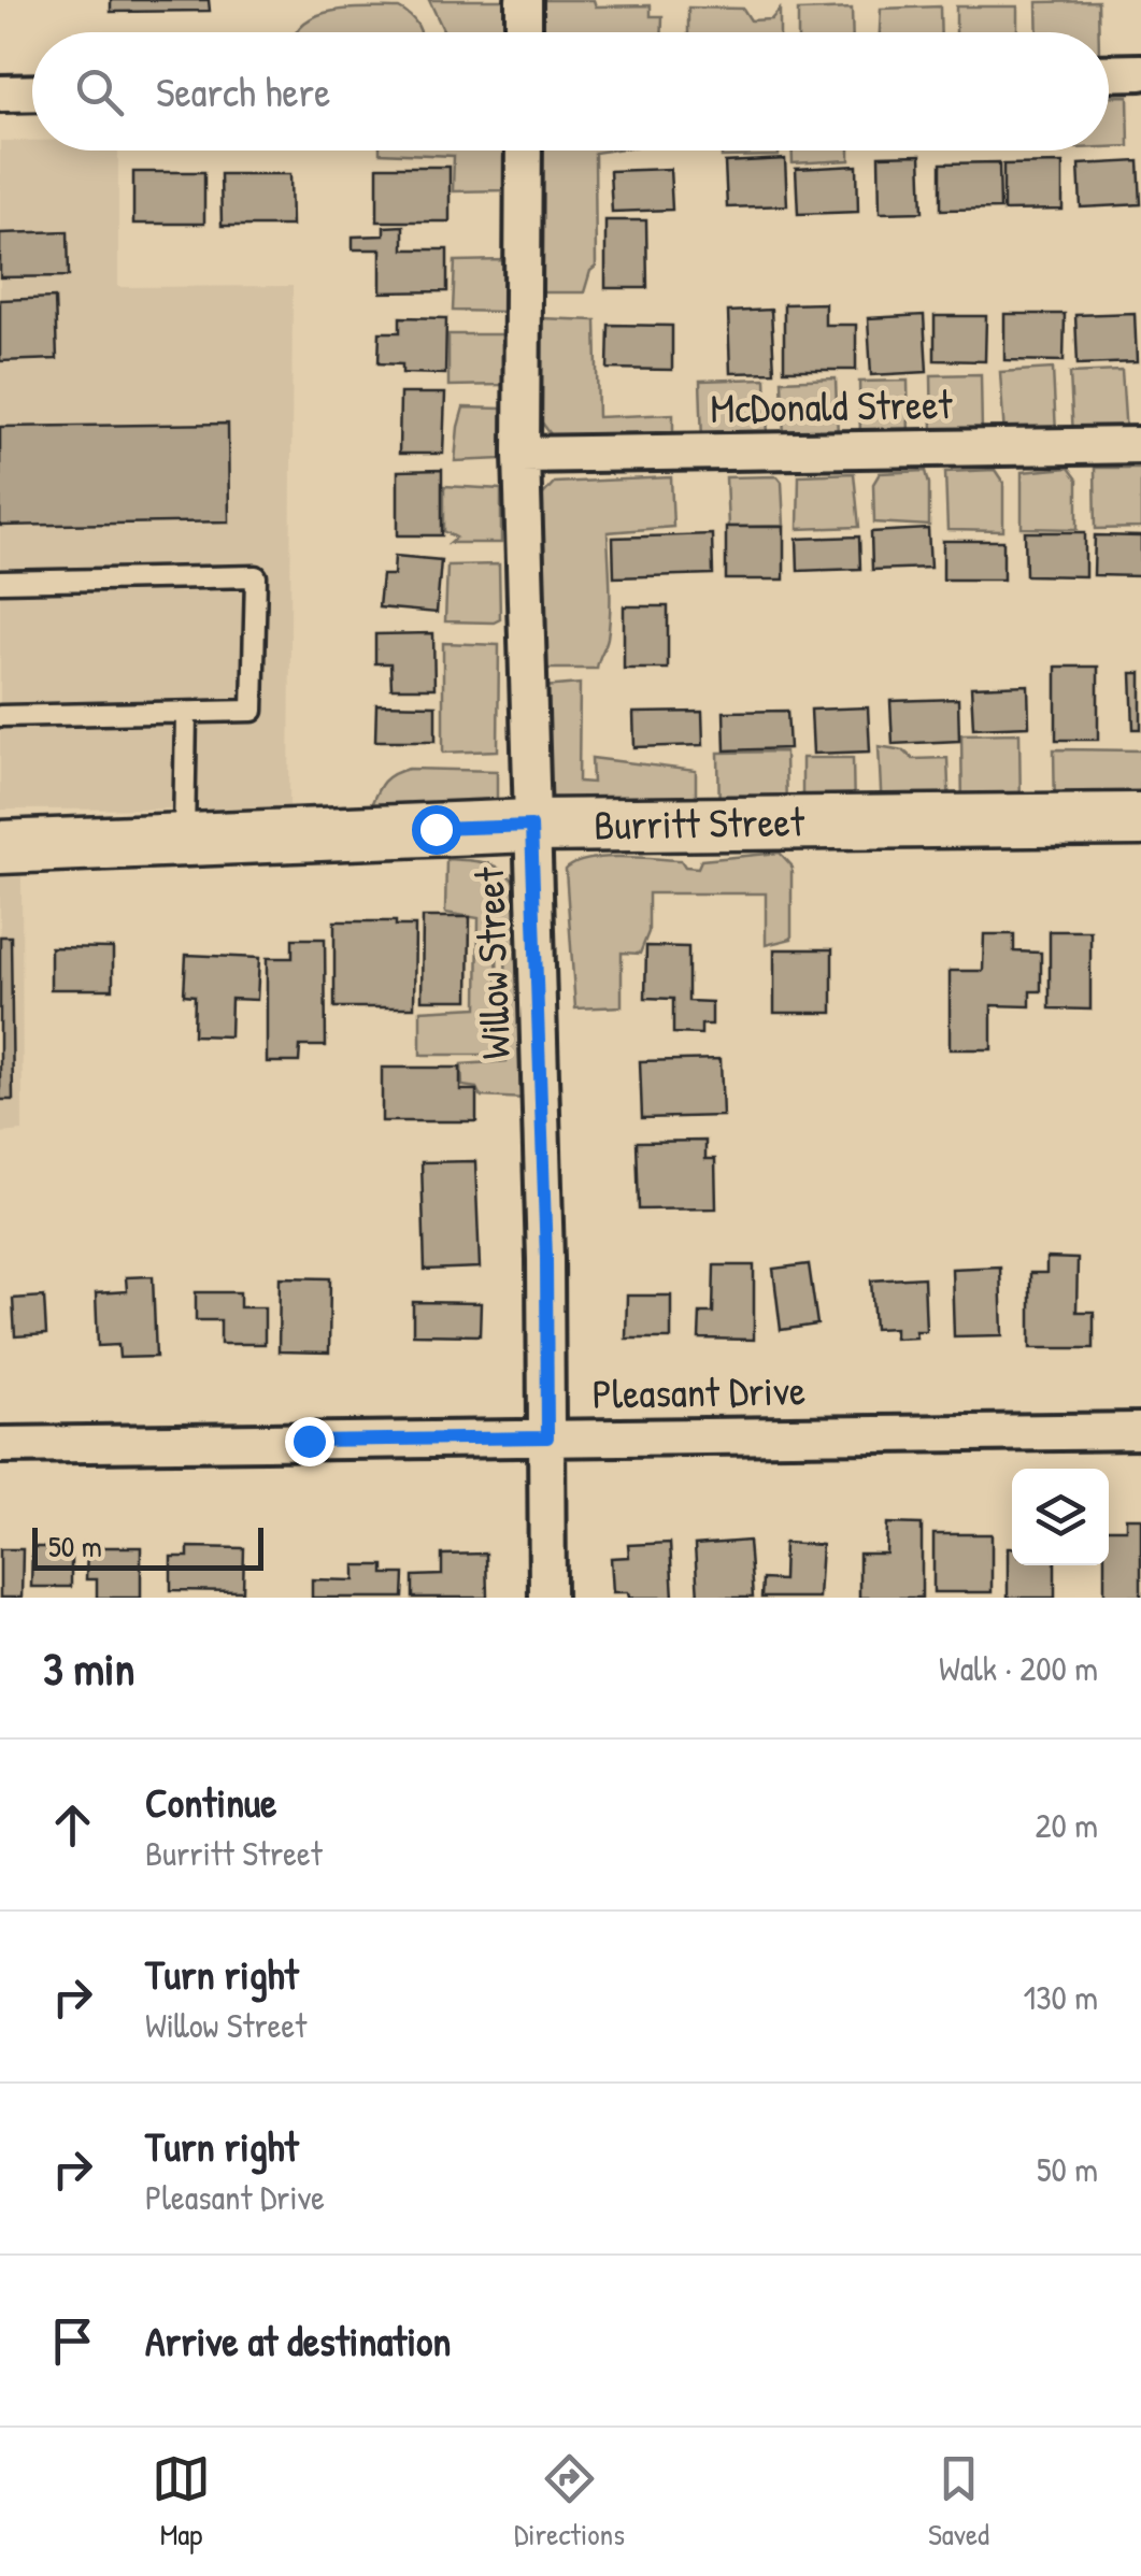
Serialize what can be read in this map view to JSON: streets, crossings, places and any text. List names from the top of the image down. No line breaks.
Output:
{"streets":{"street":["McDonald Street","Burritt Street","Willow Street","Pleasant Drive"]},"crossings":[["McDonald Street","Willow Street"],["Burritt Street","Willow Street"],["Willow Street","Pleasant Drive"]],"scale_bar":"50 m","page":{"search":"Search here","scale":"50 m","heading":["3 min","Walk · 200 m"],"list":[["Continue","Burritt Street","20 m"],["Turn right","Willow Street","130 m"],["Turn right","Pleasant Drive","50 m"],"Arrive at destination"],"nav":["Map","Directions","Saved"]}}
